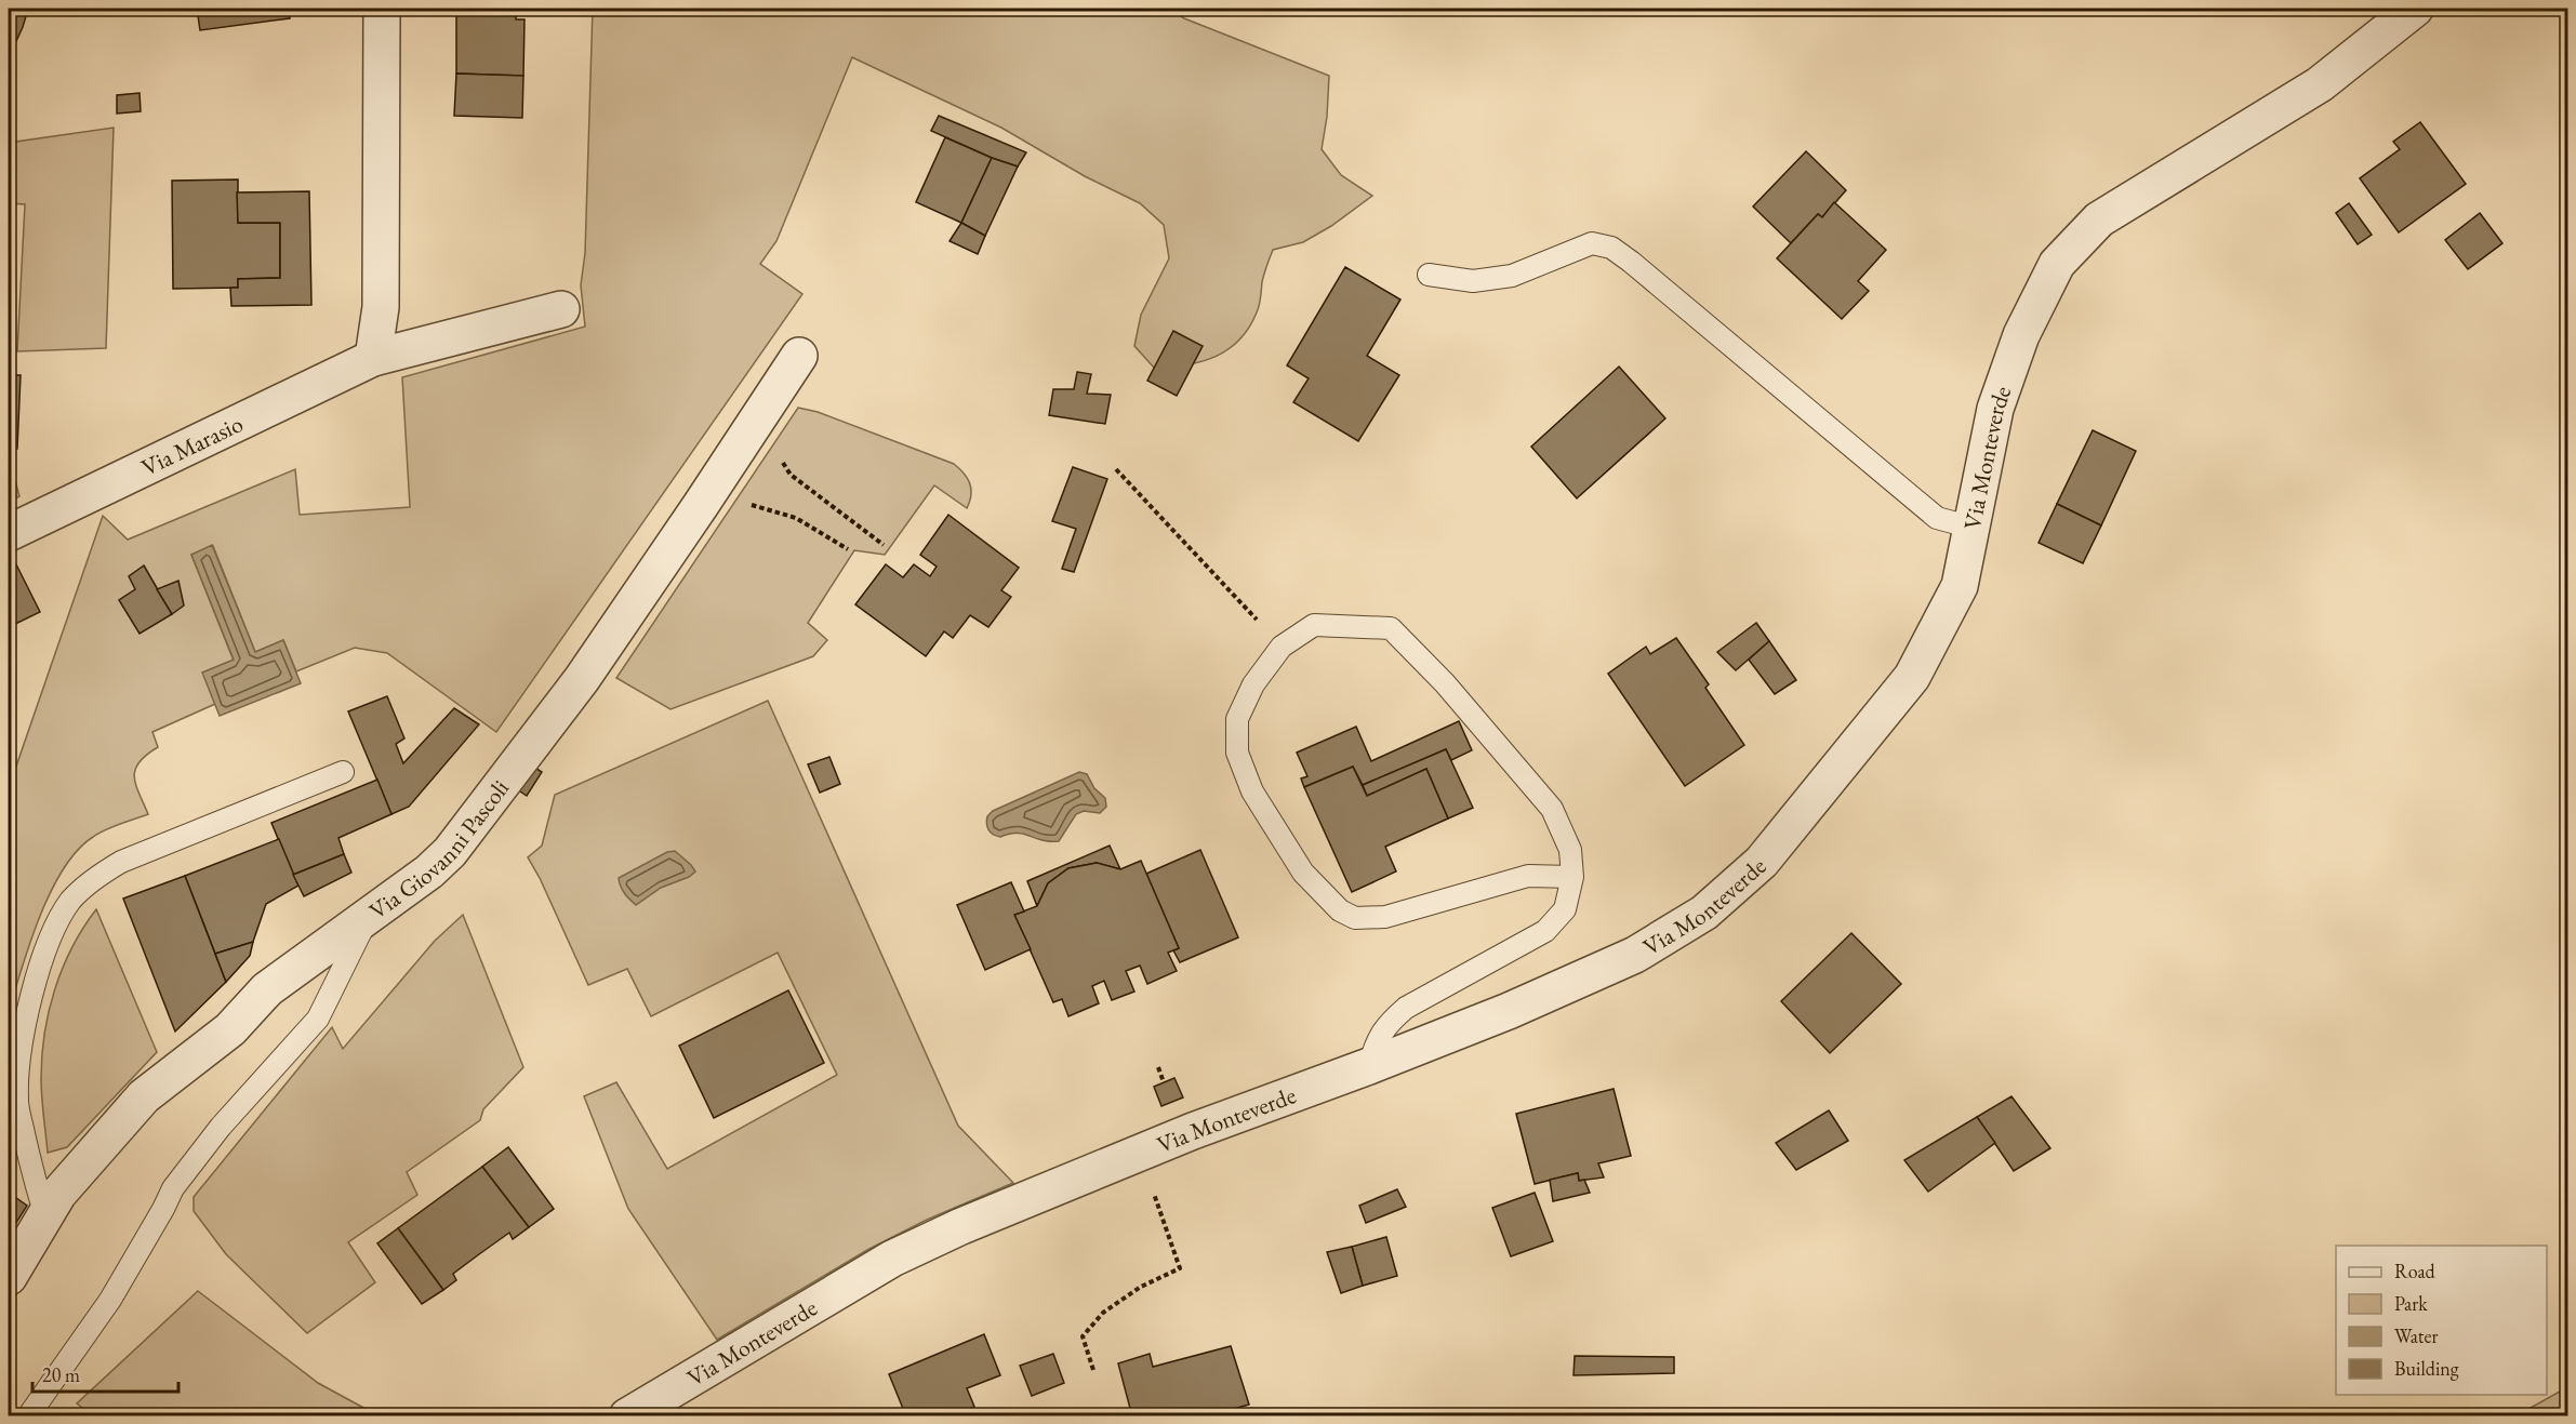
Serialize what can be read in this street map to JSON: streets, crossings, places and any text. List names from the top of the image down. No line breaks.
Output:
{"streets":{"street":["Via Marasio","Via Monteverde","Via Giovanni Pascoli"]},"legend":["Road","Park","Water","Building"],"scale_bar":"20 m"}
